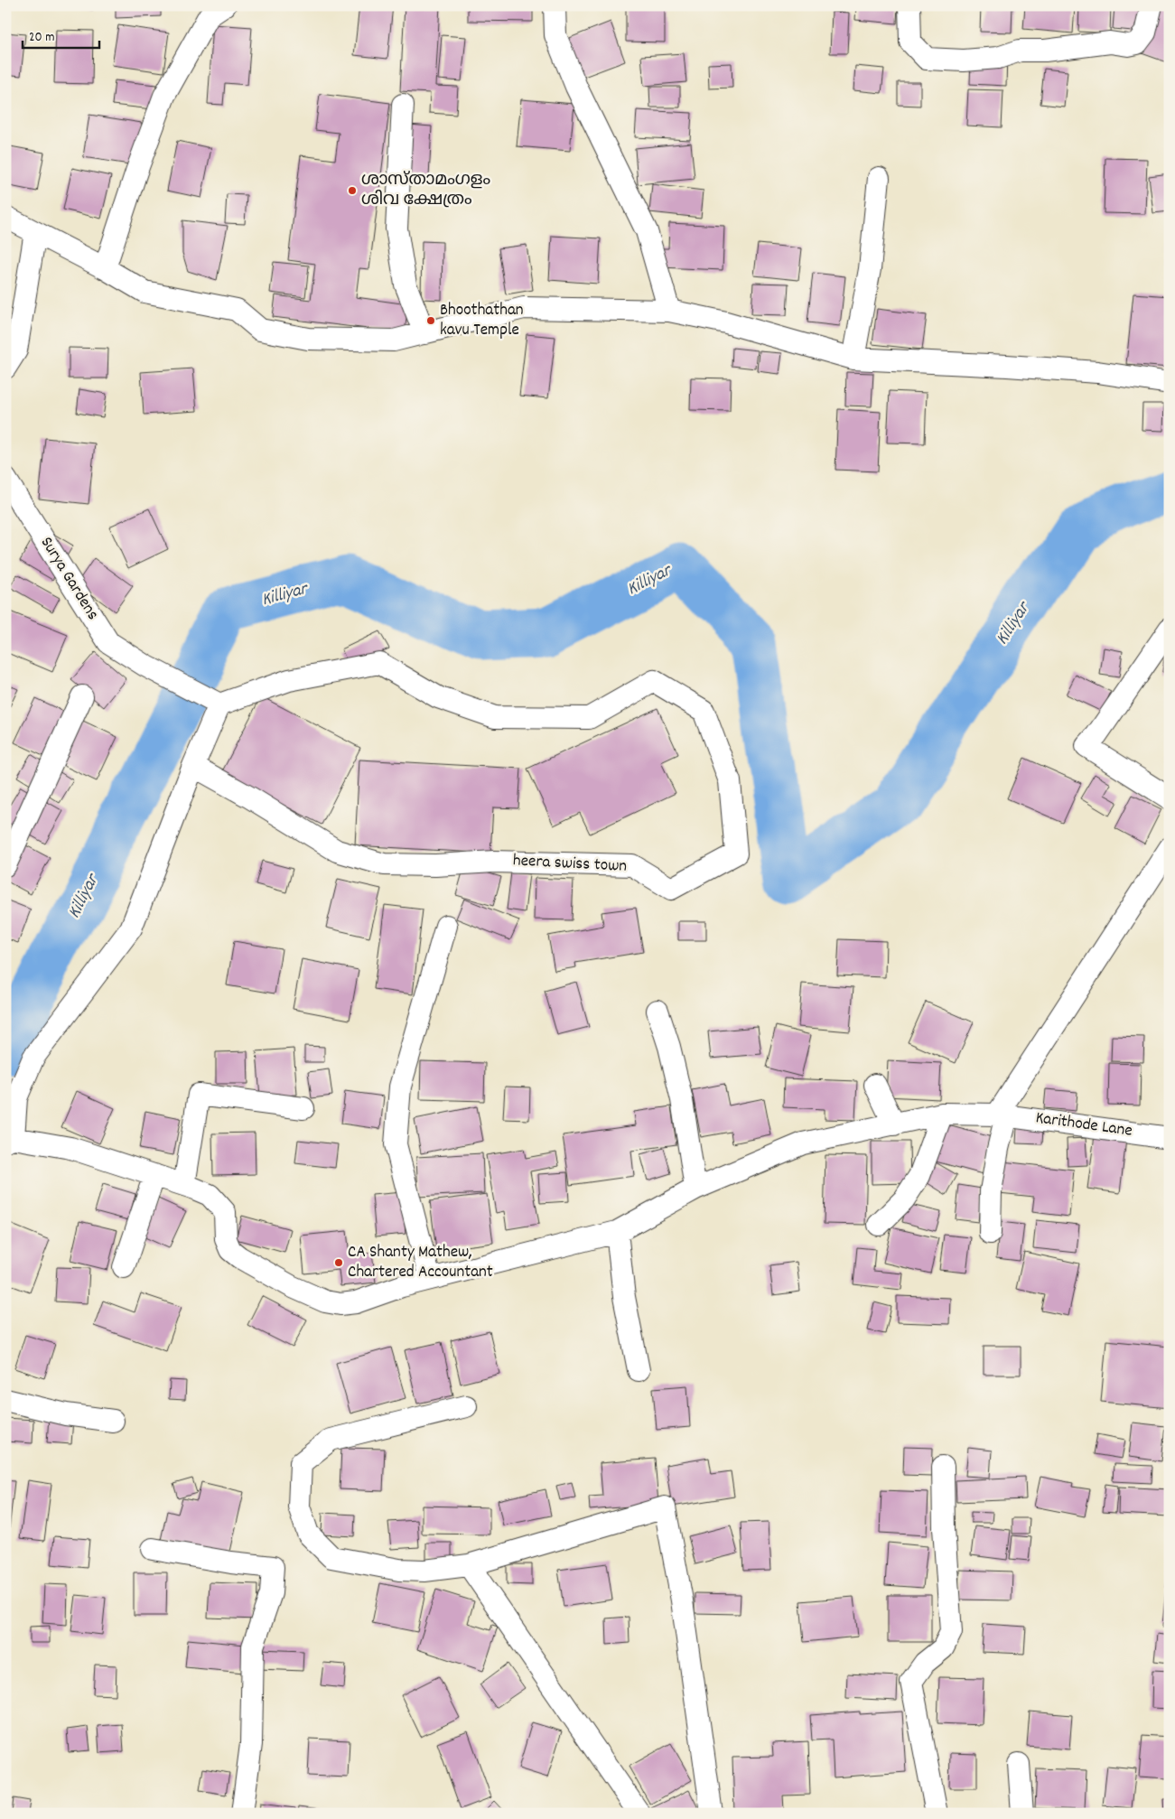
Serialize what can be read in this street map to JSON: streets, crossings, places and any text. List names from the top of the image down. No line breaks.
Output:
{"streets":{"street":["Surya Gardens","heera swiss town","Karithode Lane"]},"crossings":[["Surya Gardens","heera swiss town"]],"water":["Killiyar"],"places":["ശാസ്താമംഗളം ശിവ ക്ഷേത്രം","Bhoothathan kavu Temple","CA Shanty Mathew, Chartered Accountant"],"scale_bar":"20 m"}
